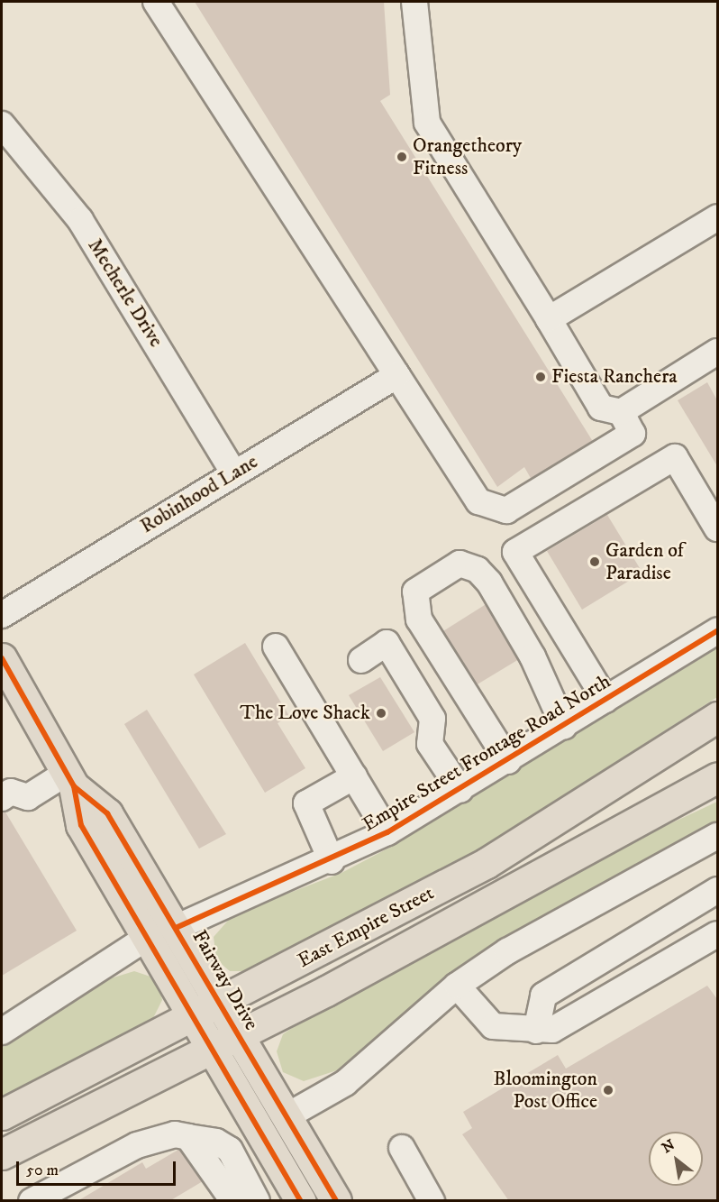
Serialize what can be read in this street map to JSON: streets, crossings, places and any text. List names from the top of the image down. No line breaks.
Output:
{"streets":{"main road":["East Empire Street","Fairway Drive"],"street":["Mecherle Drive","Robinhood Lane","Empire Street Frontage Road North"]},"crossings":[["Mecherle Drive","Robinhood Lane"],["Empire Street Frontage Road North","Fairway Drive"],["East Empire Street","Fairway Drive"]],"places":["Orangetheory Fitness","Fiesta Ranchera","Garden of Paradise","The Love Shack","Bloomington Post Office"],"scale_bar":"50 m","north":"top left"}
